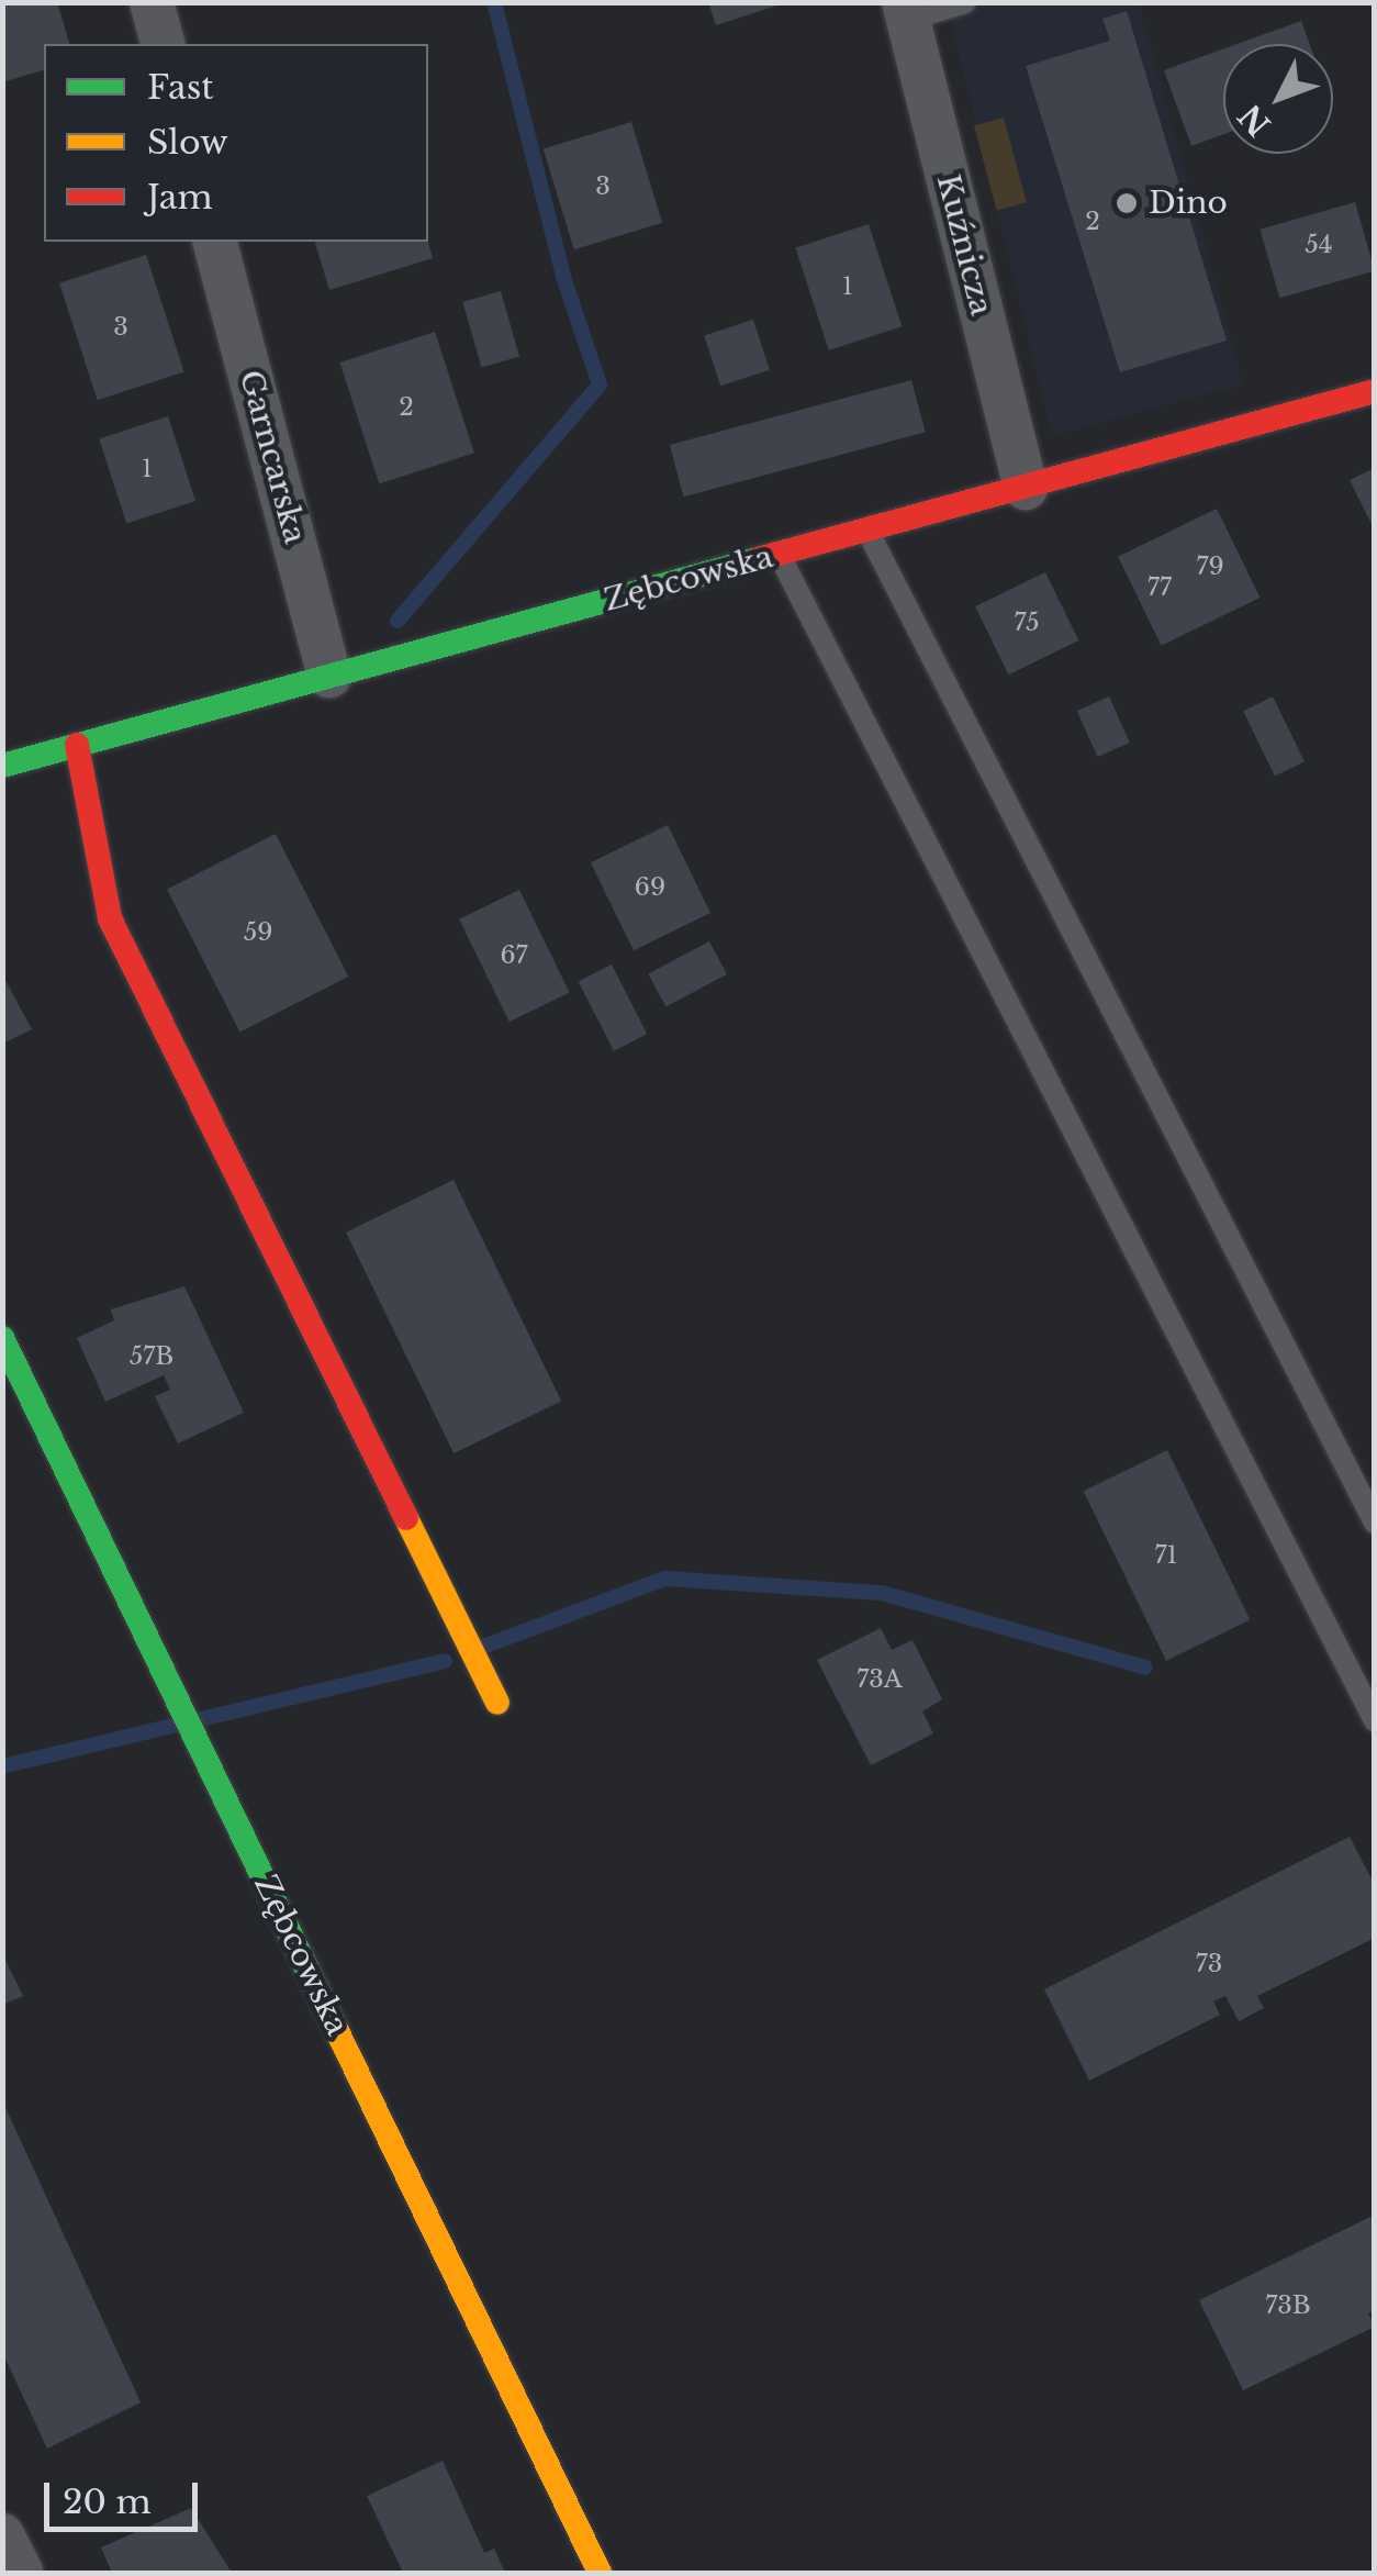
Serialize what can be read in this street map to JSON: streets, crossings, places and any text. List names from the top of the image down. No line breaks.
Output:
{"streets":{"street":["Kuźnicza","Garncarska","Zębcowska"]},"crossings":[["Kuźnicza","Zębcowska"],["Garncarska","Zębcowska"]],"places":["Dino"],"house_numbers":["3","2","54","1","3","2","1","79","77","75","69","59","67","57B","71","73A","73","73B"],"legend":["Fast","Slow","Jam"],"scale_bar":"20 m","north":"bottom left"}
